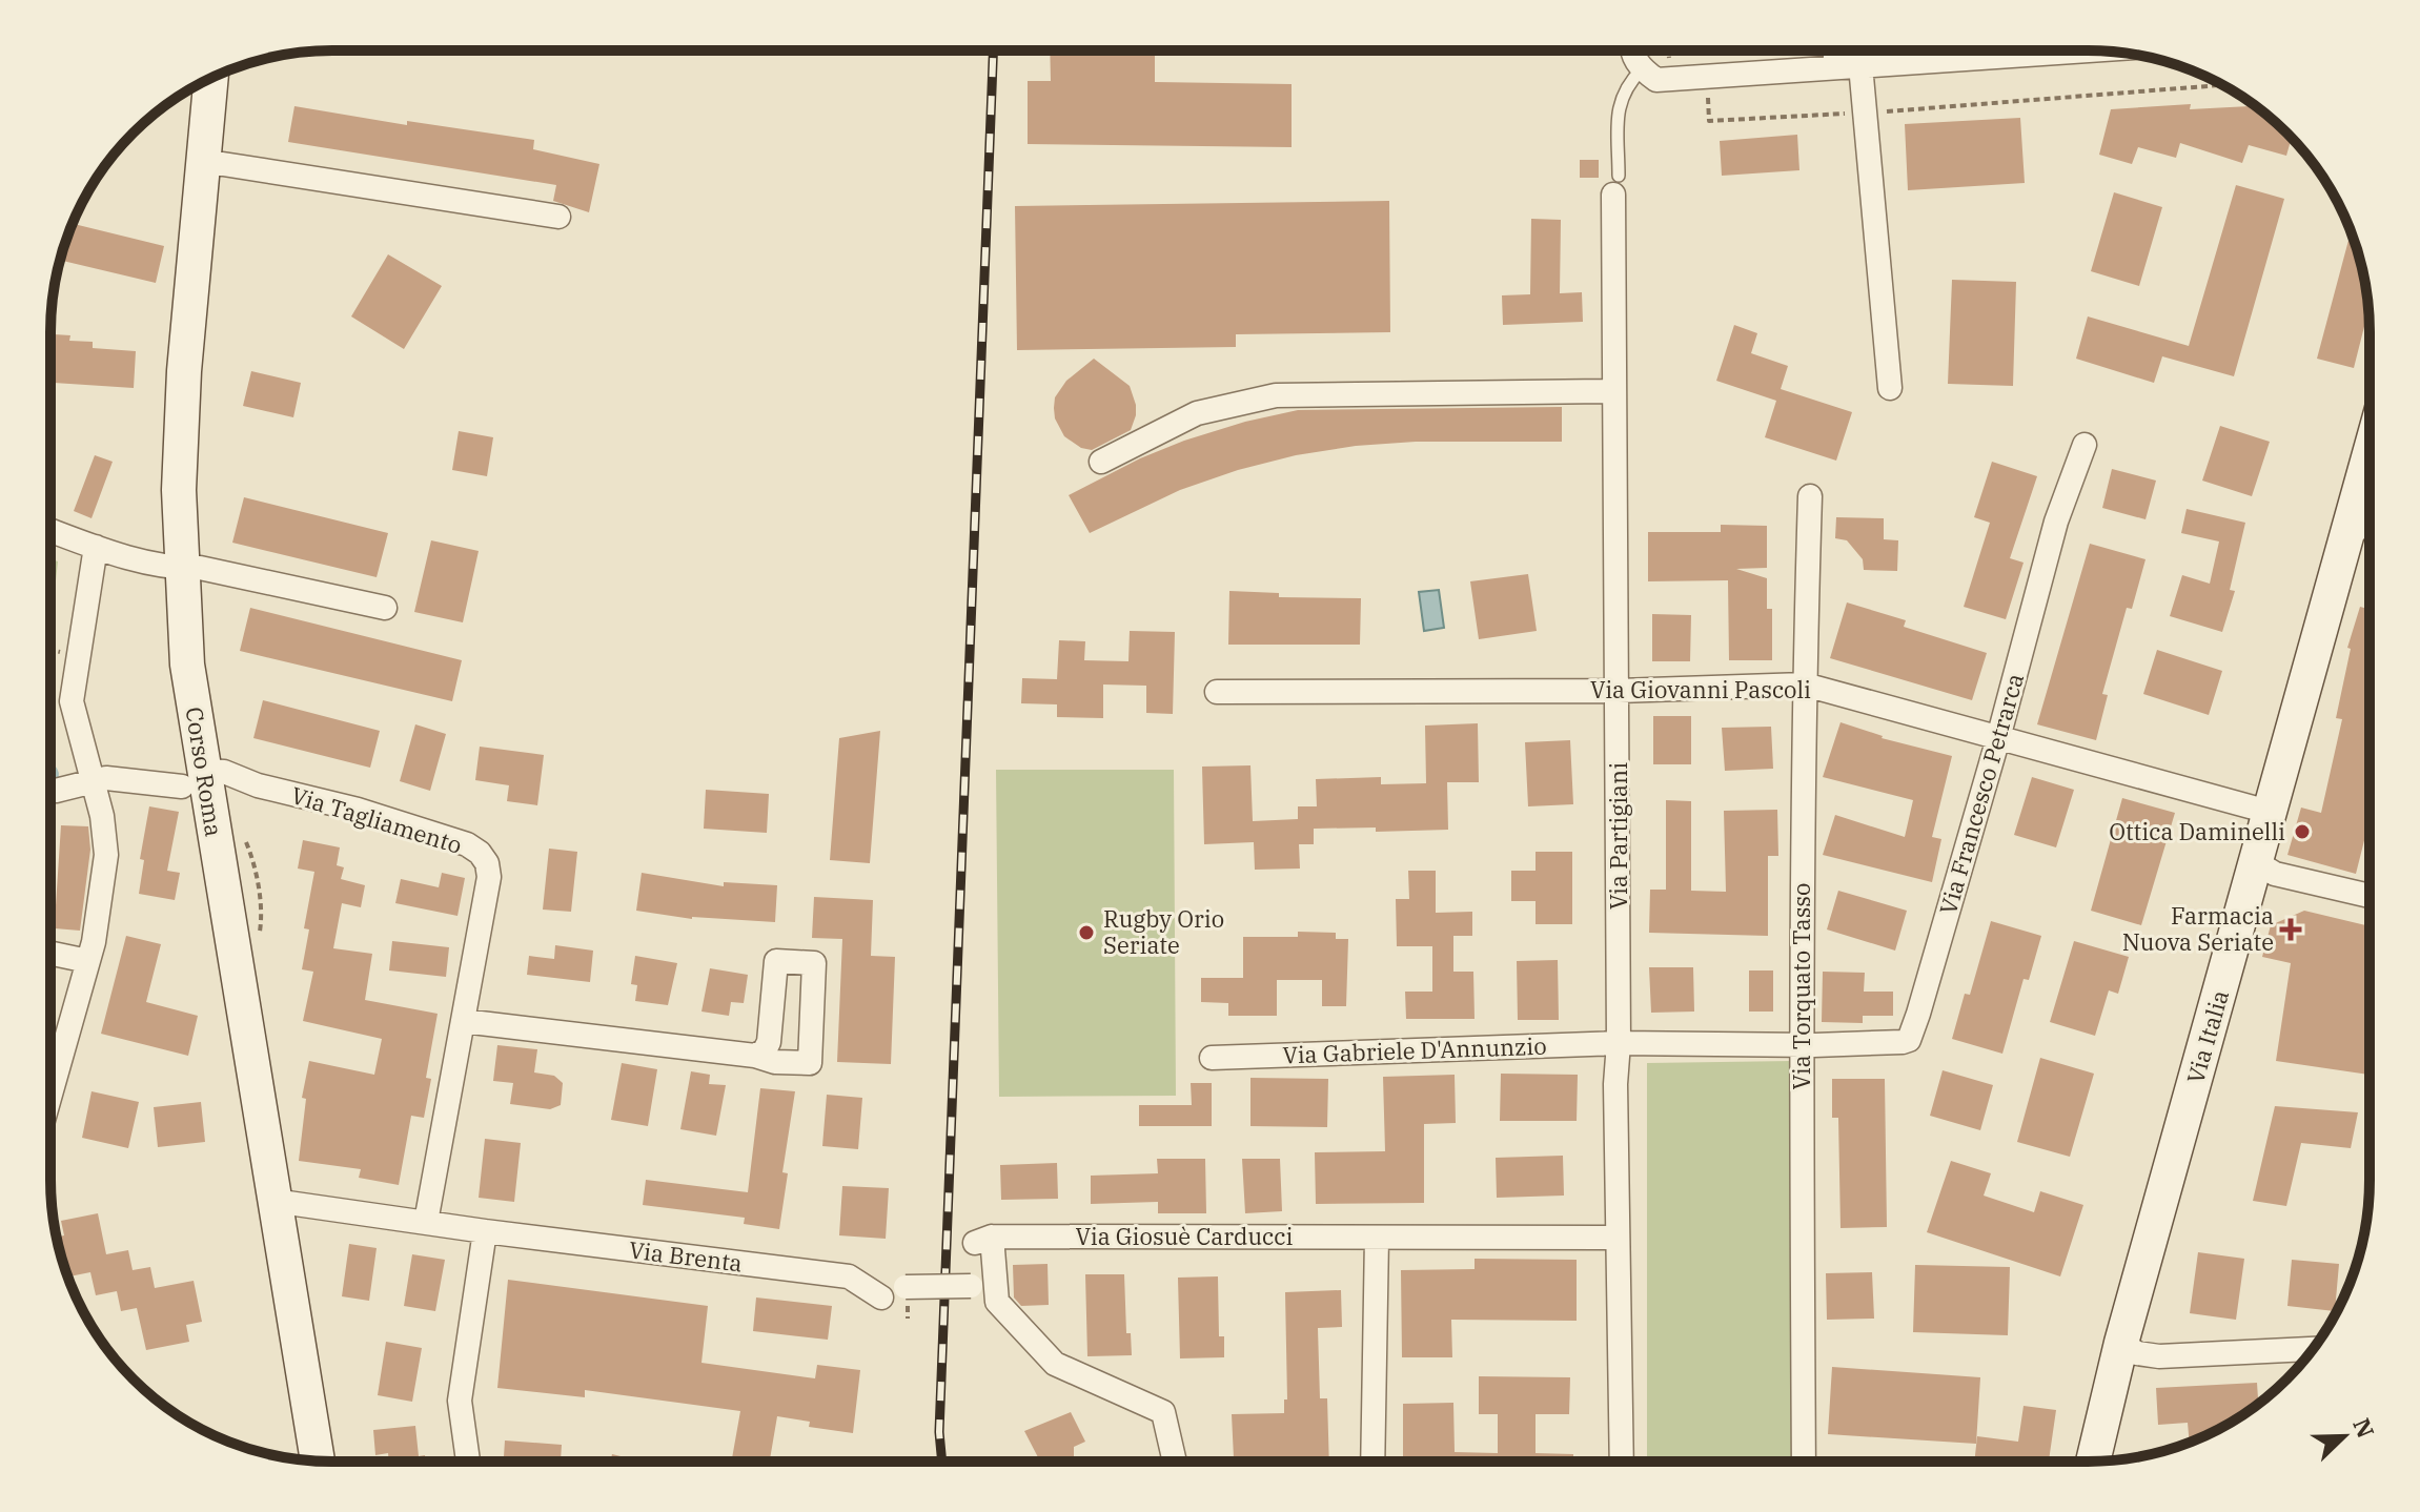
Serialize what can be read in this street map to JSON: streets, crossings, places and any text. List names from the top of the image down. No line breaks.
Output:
{"streets":{"street":["Via Giovanni Pascoli","Corso Roma","Via Francesco Petrarca","Via Tagliamento","Via Partigiani","Via Torquato Tasso","Via Italia","Via Gabriele D'Annunzio","Via Giosuè Carducci","Via Brenta"]},"crossings":[["Via Giovanni Pascoli","Via Francesco Petrarca"],["Via Giovanni Pascoli","Via Partigiani"],["Via Giovanni Pascoli","Via Torquato Tasso"],["Via Giovanni Pascoli","Via Italia"],["Corso Roma","Via Tagliamento"],["Corso Roma","Via Brenta"],["Via Francesco Petrarca","Via Torquato Tasso"],["Via Francesco Petrarca","Via Gabriele D'Annunzio"],["Via Tagliamento","Via Brenta"],["Via Partigiani","Via Gabriele D'Annunzio"],["Via Partigiani","Via Giosuè Carducci"],["Via Torquato Tasso","Via Gabriele D'Annunzio"]],"places":{"other":["Ottica Daminelli","Rugby Orio Seriate"],"health":["Farmacia Nuova Seriate"]},"north":"top right"}
